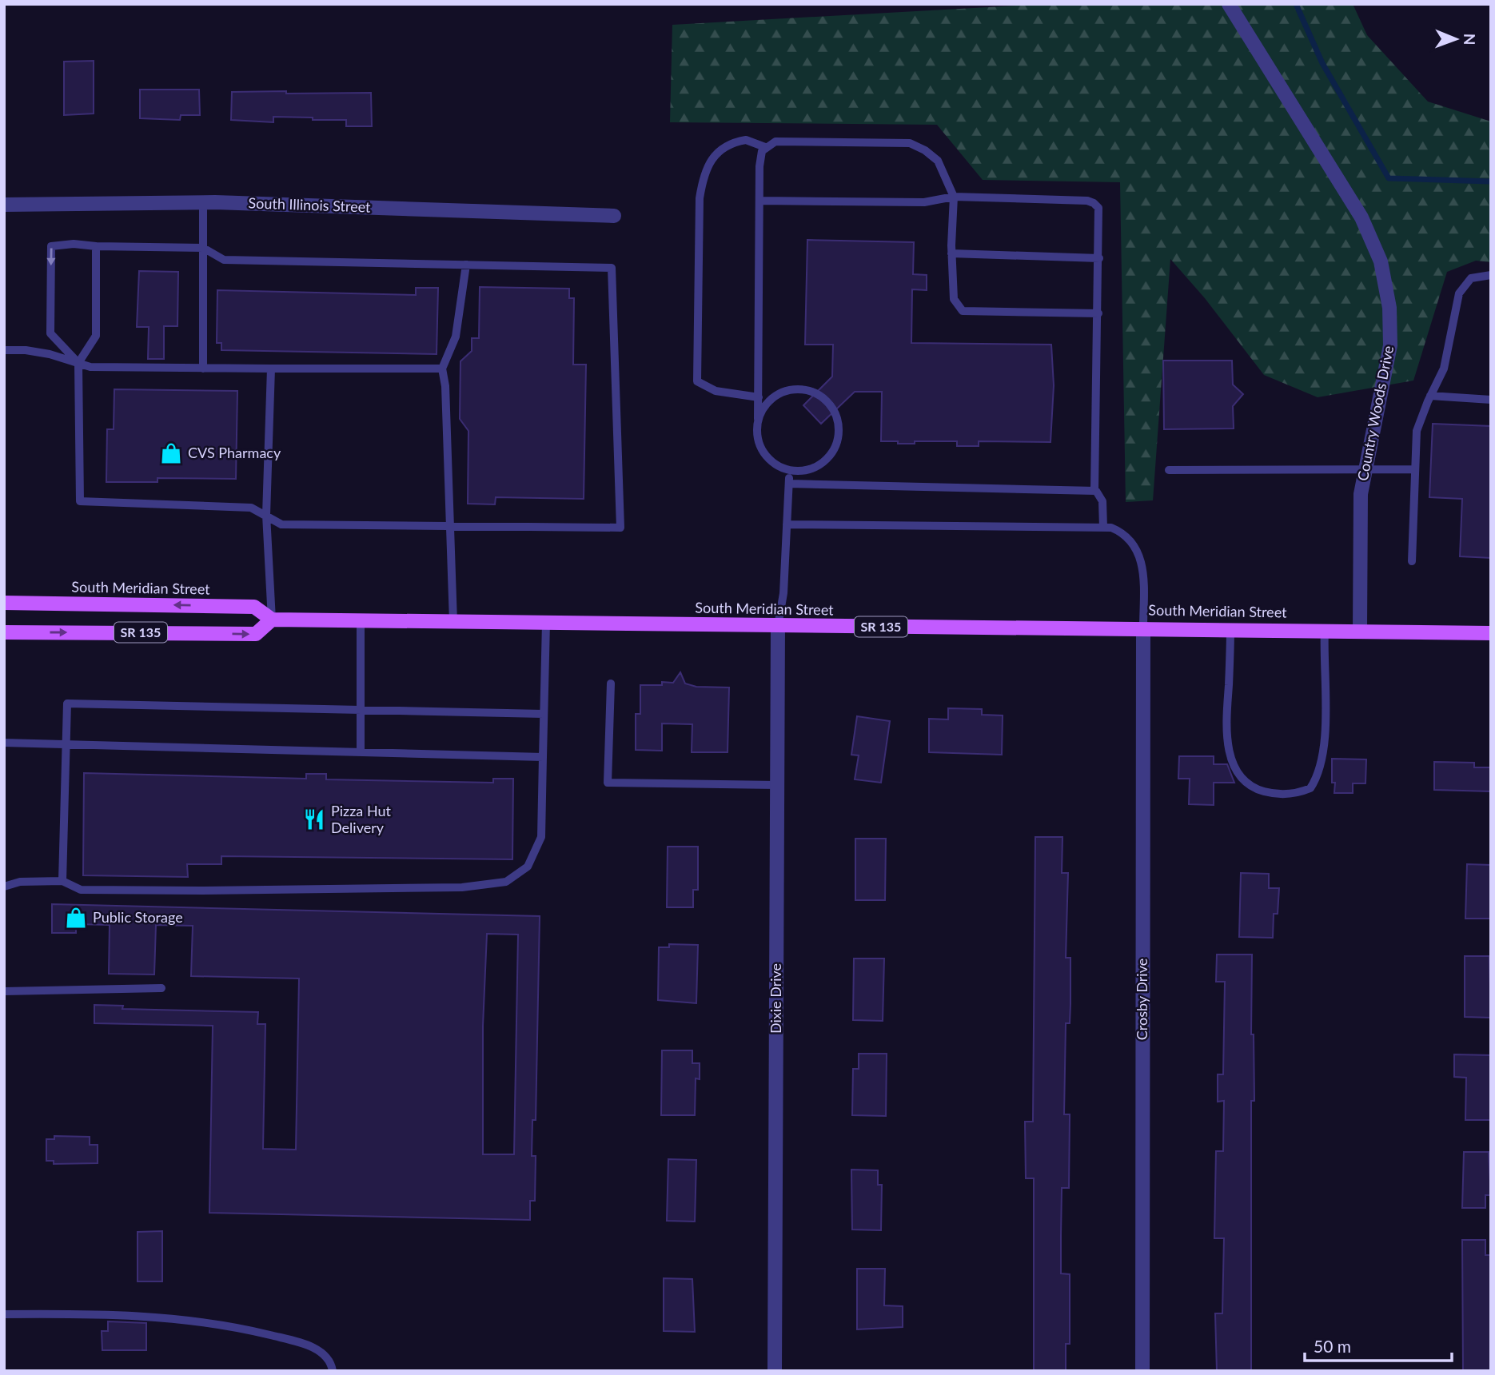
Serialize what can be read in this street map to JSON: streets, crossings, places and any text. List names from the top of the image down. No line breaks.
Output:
{"streets":{"main road":["South Meridian Street","SR 135"],"street":["South Illinois Street","Country Woods Drive","Dixie Drive","Crosby Drive"]},"crossings":[["Country Woods Drive","South Meridian Street"],["South Meridian Street","SR 135"],["South Meridian Street","Dixie Drive"],["South Meridian Street","Crosby Drive"]],"places":{"shop":["CVS Pharmacy","Public Storage"],"restaurant":["Pizza Hut Delivery"]},"scale_bar":"50 m","north":"right"}
